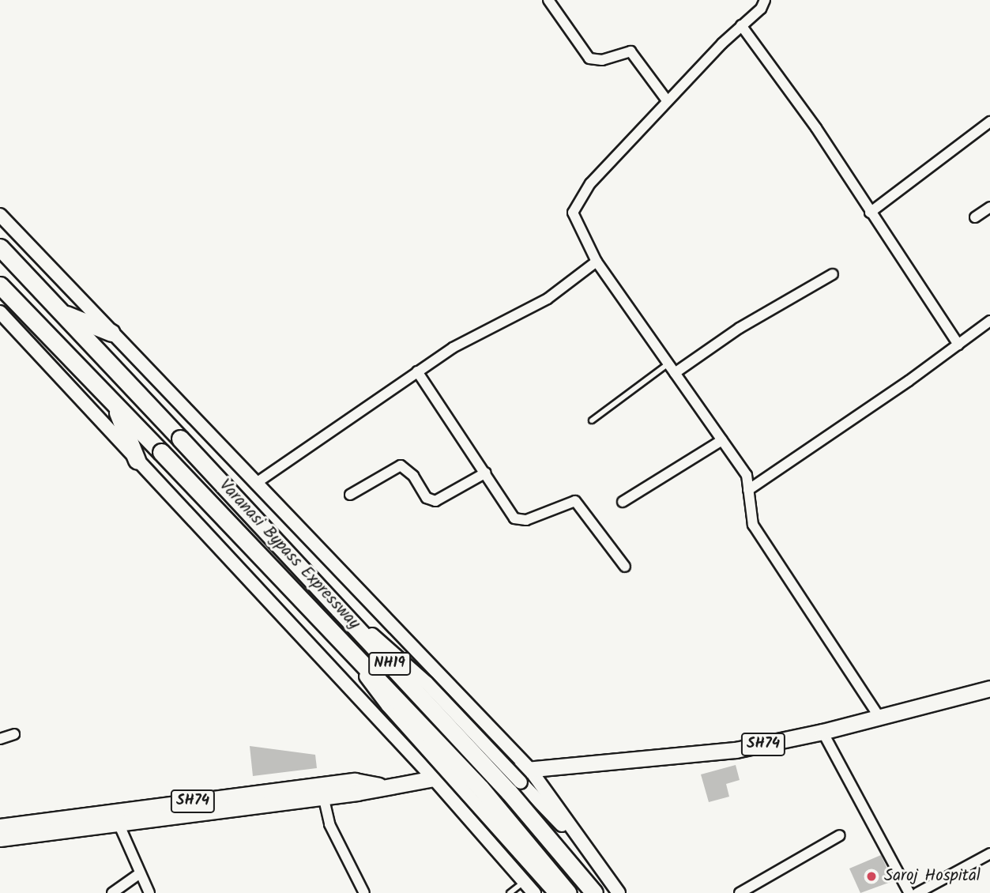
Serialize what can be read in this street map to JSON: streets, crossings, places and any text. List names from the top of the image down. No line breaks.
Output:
{"streets":{"highway":["Varanasi Bypass Expressway","NH19"],"main road":["SH74"]},"places":["Saroj Hospital"]}
